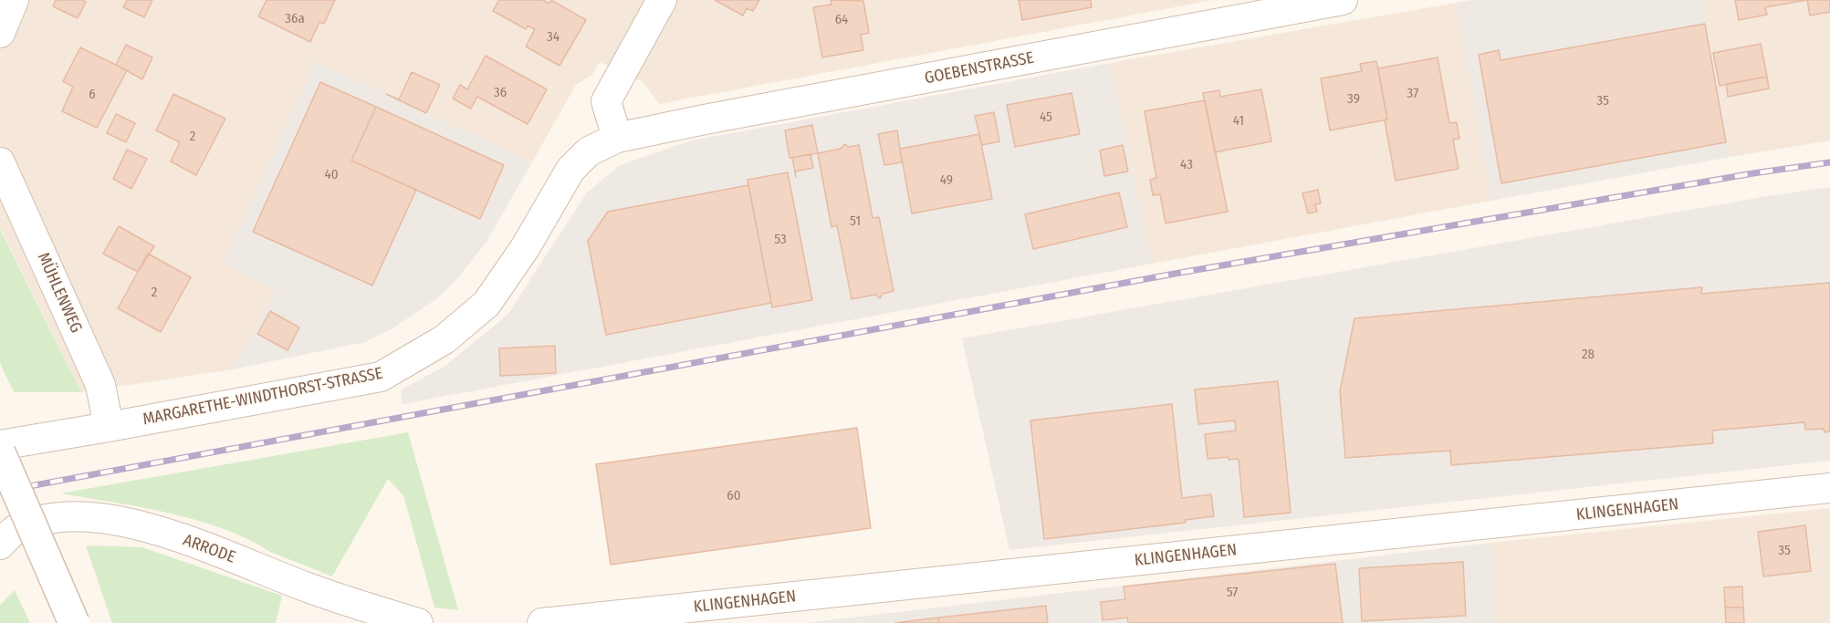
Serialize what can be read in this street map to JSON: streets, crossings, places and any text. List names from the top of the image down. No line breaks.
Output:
{"streets":{"street":["GOEBENSTRASSE","MÜHLENWEG","MARGARETHE-WINDTHORST-STRASSE","KLINGENHAGEN","ARRODE"]},"crossings":[["GOEBENSTRASSE","MARGARETHE-WINDTHORST-STRASSE"],["MÜHLENWEG","MARGARETHE-WINDTHORST-STRASSE"]],"house_numbers":["36a","64","34","36","37","6","39","35","45","41","2","43","40","49","51","53","2","28","60","35","57"]}
